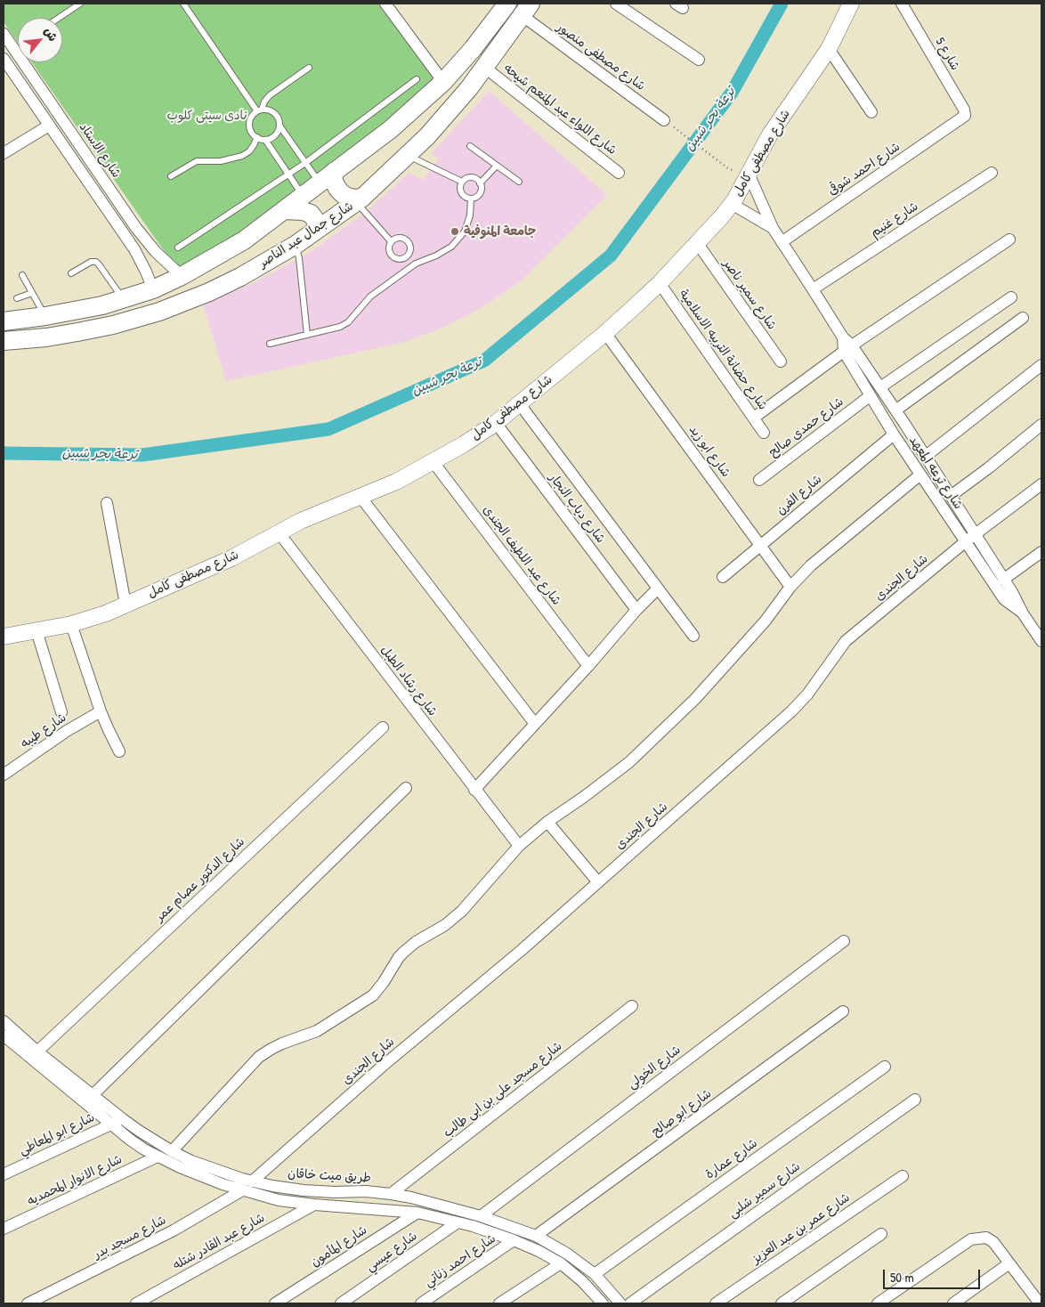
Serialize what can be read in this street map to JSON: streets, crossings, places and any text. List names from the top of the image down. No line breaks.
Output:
{"streets":{"main road":["شارع مصطفى كامل","شارع جمال عبد الناصر"],"street":["شارع 5","شارع مصطفى منصور","شارع اللواء عبد المنعم شيحه","شارع الاستاد","شارع احمد شوقى","شارع غنيم","شارع سمير ناصر","شارع حضانة التربيه الاسلامية","شارع حمدى صالح","شارع ابو زيد","شارع ترعه المعهد","شارع الفرن","شارع دياب النجار","شارع عبد اللطيف الجندى","شارع الجندى","شارع رشاد الطبل","شارع طيبه","شارع الدكتور عصام عمر","شارع الخولى","شارع مسجد على بن ابى طالب","شارع ابو صالح","شارع ابو المعاطي","شارع عمارة","طريق ميت خاقان","شارع الانوار المحمديه","شارع سمير شلبى","شارع عمر بن عبد العزيز","شارع مسجد بدر","شارع عبد القادر شتله","شارع المأمون","شارع عيسي","شارع احمد زناتي"]},"crossings":[["شارع 5","شارع احمد شوقى"],["شارع مصطفى منصور","شارع جمال عبد الناصر"],["شارع اللواء عبد المنعم شيحه","شارع جمال عبد الناصر"],["شارع مصطفى كامل","شارع سمير ناصر"],["شارع مصطفى كامل","شارع حضانة التربيه الاسلامية"],["شارع مصطفى كامل","شارع ابو زيد"],["شارع مصطفى كامل","شارع ترعه المعهد"],["شارع مصطفى كامل","شارع دياب النجار"],["شارع مصطفى كامل","شارع عبد اللطيف الجندى"],["شارع مصطفى كامل","شارع رشاد الطبل"],["شارع احمد شوقى","شارع ترعه المعهد"],["شارع غنيم","شارع ترعه المعهد"],["شارع حمدى صالح","شارع ترعه المعهد"],["شارع ابو زيد","شارع الفرن"],["شارع ترعه المعهد","شارع الفرن"],["شارع ترعه المعهد","شارع الجندى"],["شارع الجندى","طريق ميت خاقان"],["شارع الدكتور عصام عمر","طريق ميت خاقان"],["شارع الخولى","طريق ميت خاقان"],["شارع مسجد على بن ابى طالب","طريق ميت خاقان"],["شارع ابو صالح","طريق ميت خاقان"],["شارع ابو المعاطي","طريق ميت خاقان"],["شارع عمارة","طريق ميت خاقان"]],"water":["ترعة بحر شبين"],"parks":["نادى سيتى كلوب"],"places":["جامعة المنوفية"],"scale_bar":"50 m","north":"top right"}
